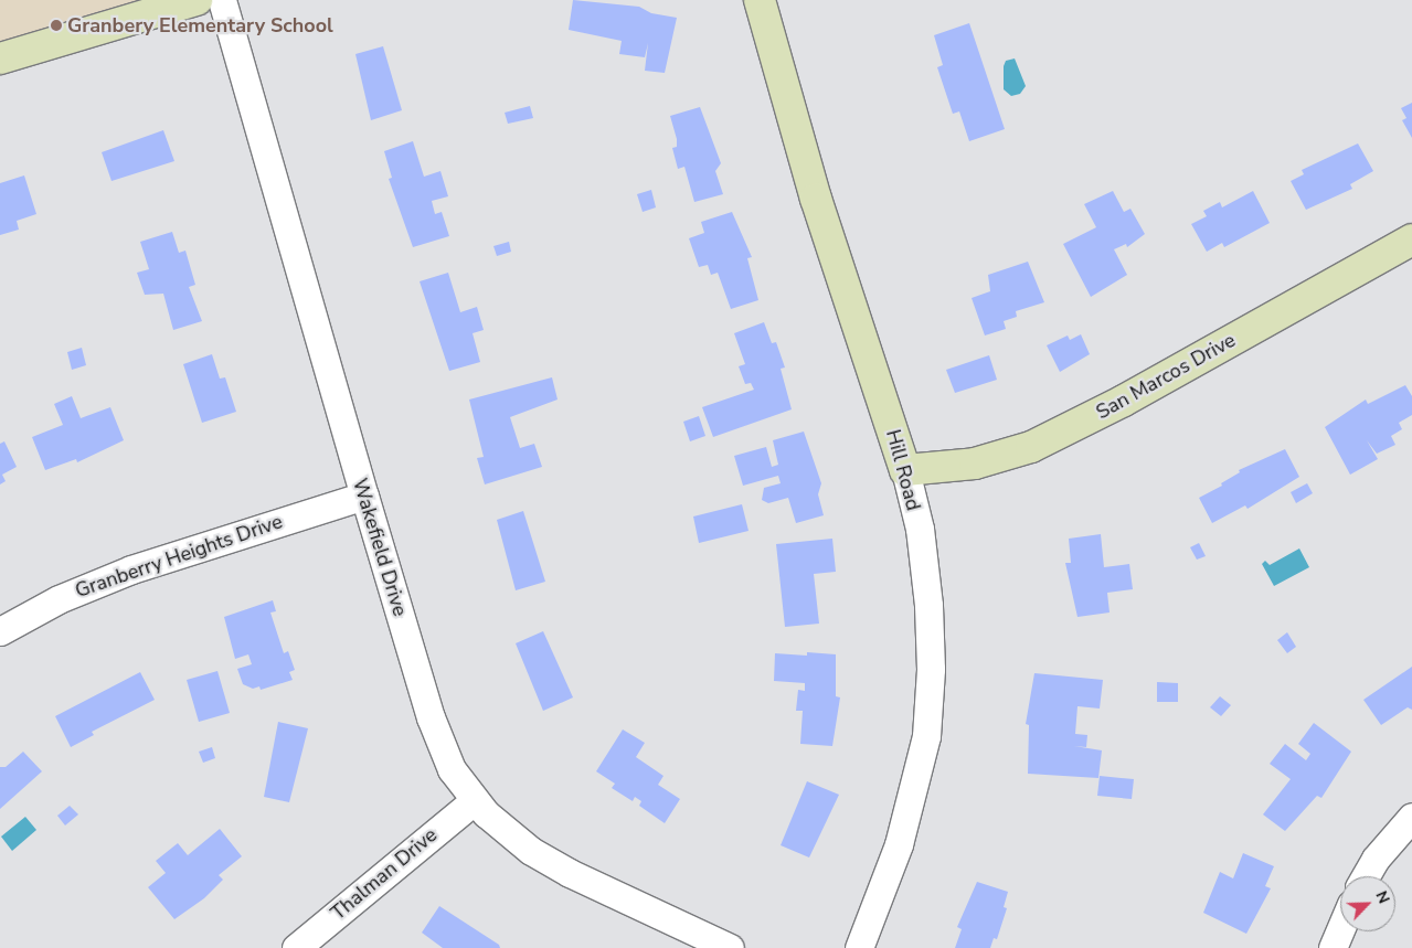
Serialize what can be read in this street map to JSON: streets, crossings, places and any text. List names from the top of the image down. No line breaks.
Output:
{"streets":{"street":["San Marcos Drive","Hill Road","Wakefield Drive","Granberry Heights Drive","Thalman Drive"]},"crossings":[["San Marcos Drive","Hill Road"],["Wakefield Drive","Granberry Heights Drive"],["Wakefield Drive","Thalman Drive"]],"places":["Granbery Elementary School"],"north":"top right"}
